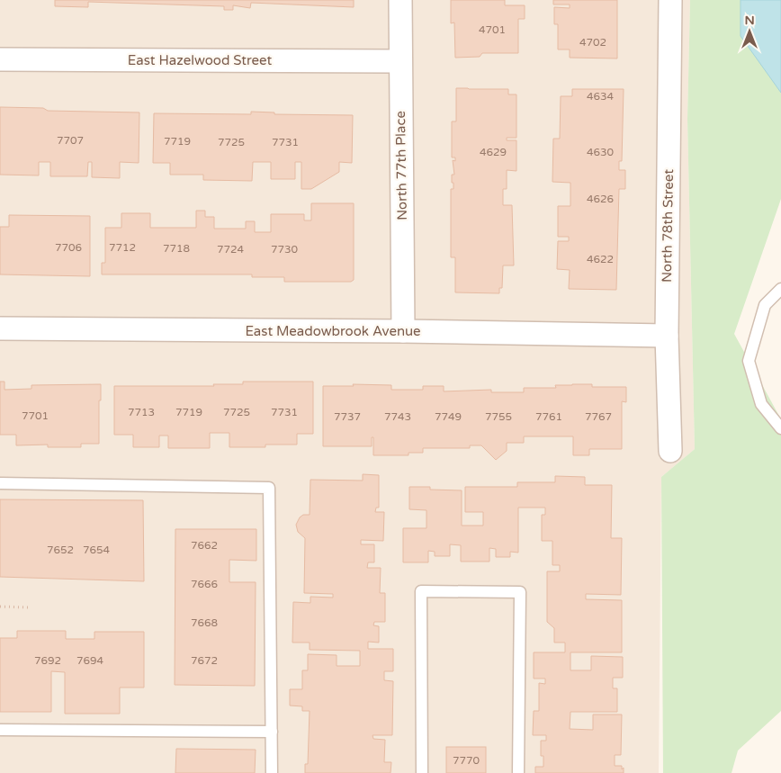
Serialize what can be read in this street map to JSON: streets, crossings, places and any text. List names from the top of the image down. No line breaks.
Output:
{"streets":{"street":["East Hazelwood Street","North 77th Place","North 78th Street","East Meadowbrook Avenue"]},"crossings":[["East Hazelwood Street","North 77th Place"],["North 77th Place","East Meadowbrook Avenue"],["North 78th Street","East Meadowbrook Avenue"]],"house_numbers":["4701","4702","4634","7707","7719","7725","7731","4629","4630","4626","7706","7712","7718","7724","7730","4622","7713","7719","7725","7731","7701","7737","7743","7749","7755","7761","7767","7662","7652","7654","7666","7668","7692","7694","7672","7770"],"north":"top"}
